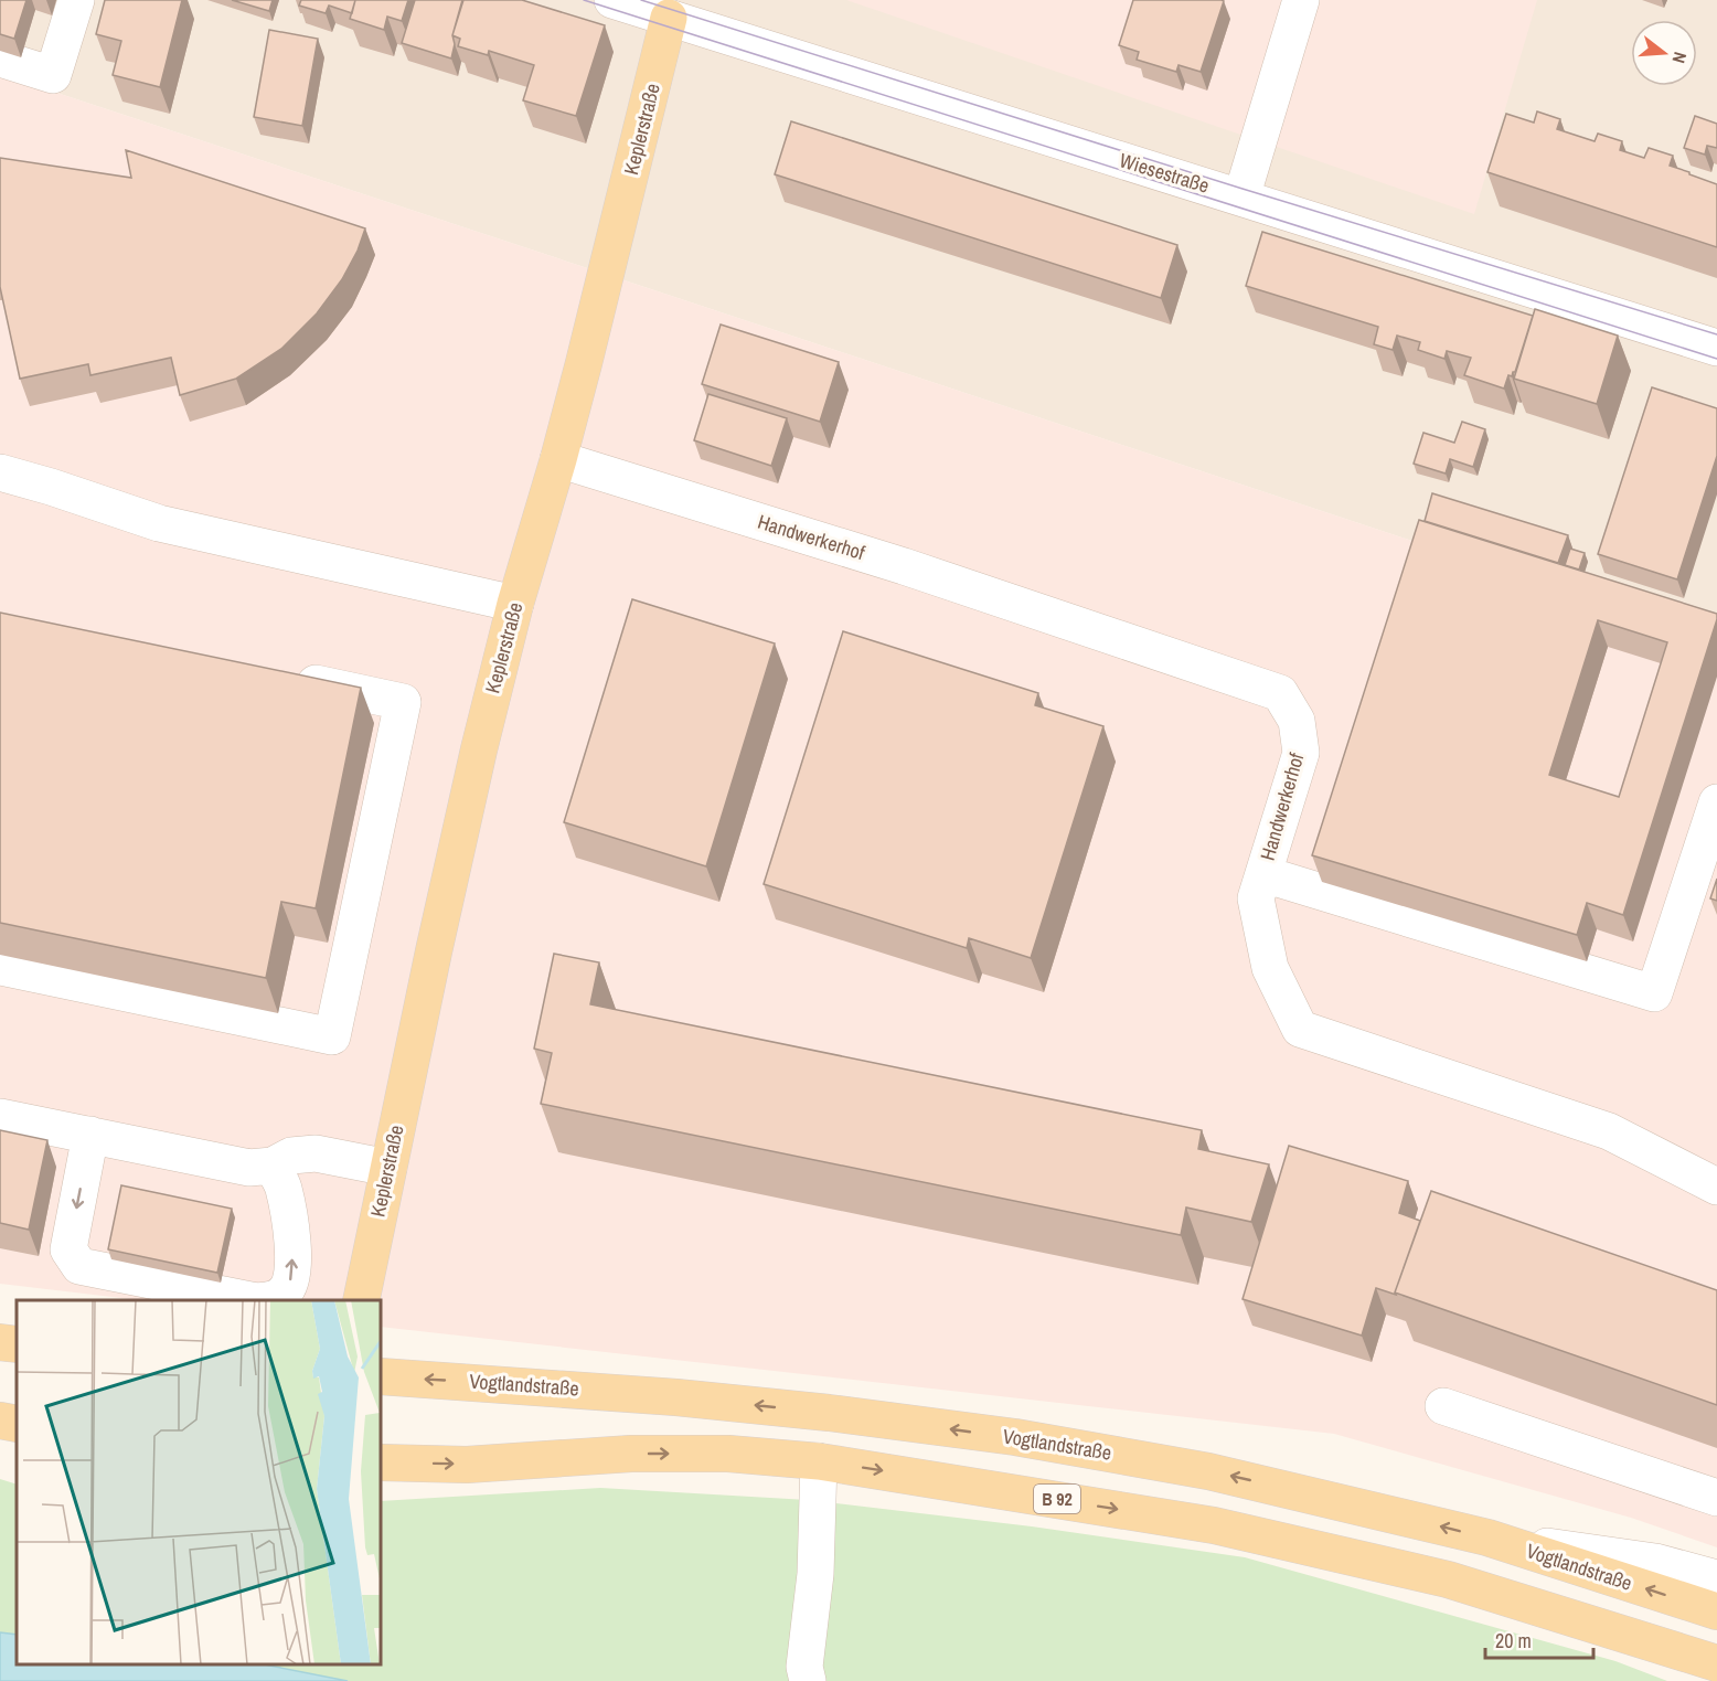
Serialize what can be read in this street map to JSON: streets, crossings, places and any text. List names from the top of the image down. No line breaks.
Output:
{"streets":{"main road":["Keplerstraße","Vogtlandstraße","B 92"],"street":["Wiesestraße","Handwerkerhof"]},"crossings":[["Keplerstraße","Wiesestraße"],["Keplerstraße","Handwerkerhof"]],"scale_bar":"20 m","north":"right"}
